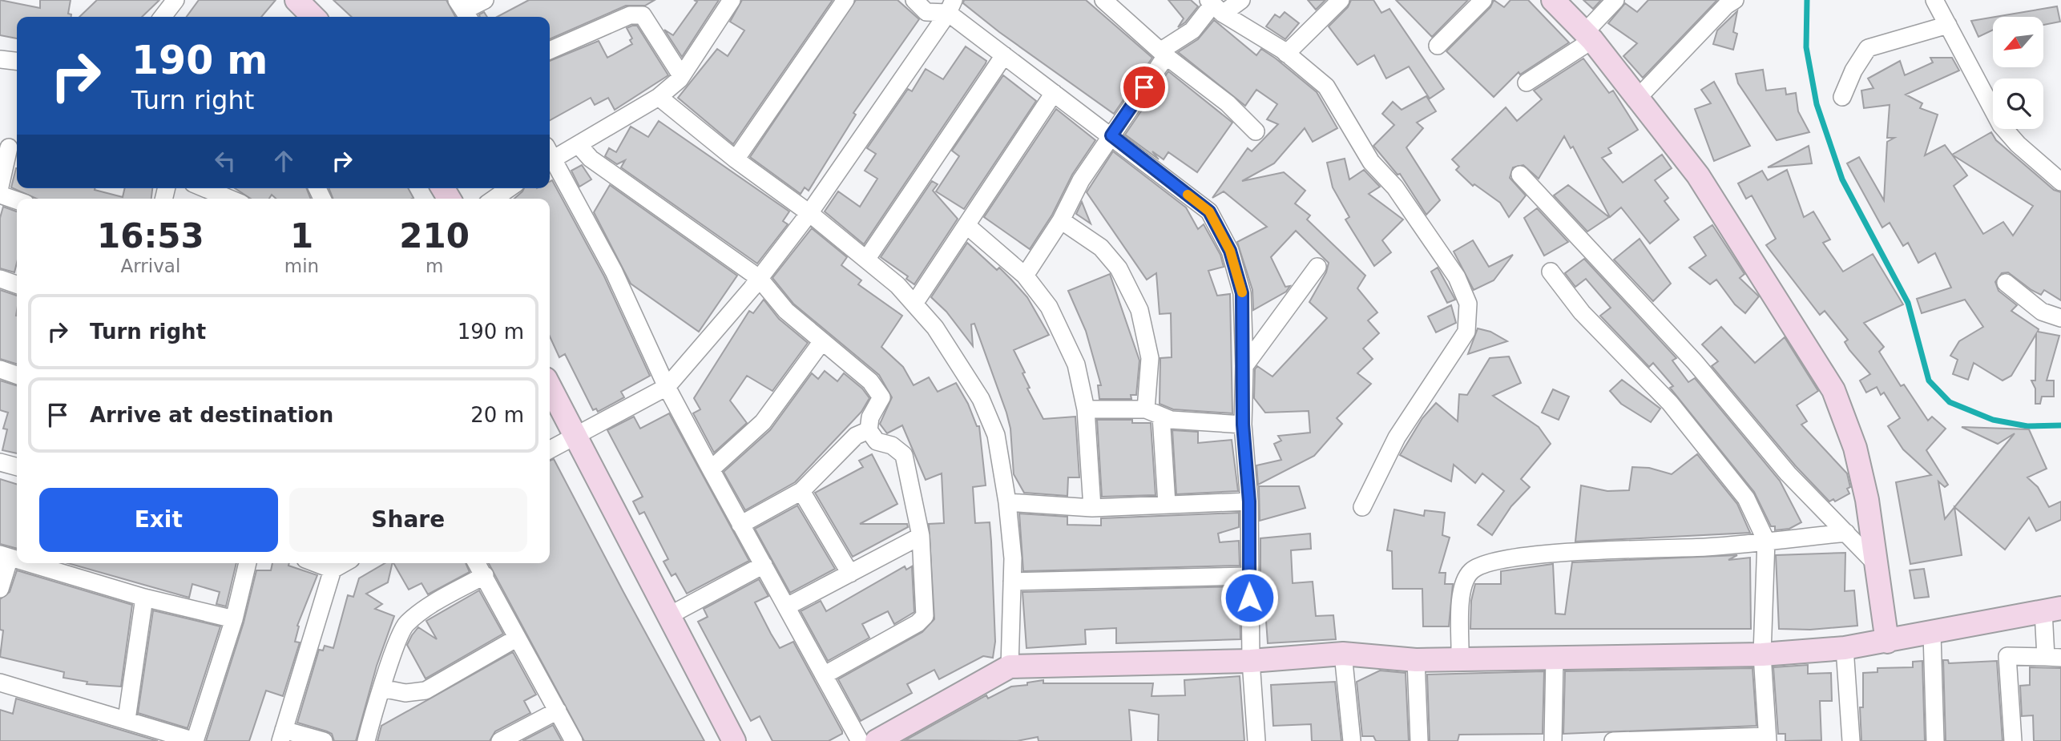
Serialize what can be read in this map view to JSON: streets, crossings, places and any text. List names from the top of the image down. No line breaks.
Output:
{"north":"bottom left","page":{"turn":["190 m","Turn right"],"eta":["16:53","Arrival","1","min","210","m"],"list":[{"name":"Turn right","value":"190 m"},{"name":"Arrive at destination","value":"20 m"}],"buttons":["Exit","Share"]}}
